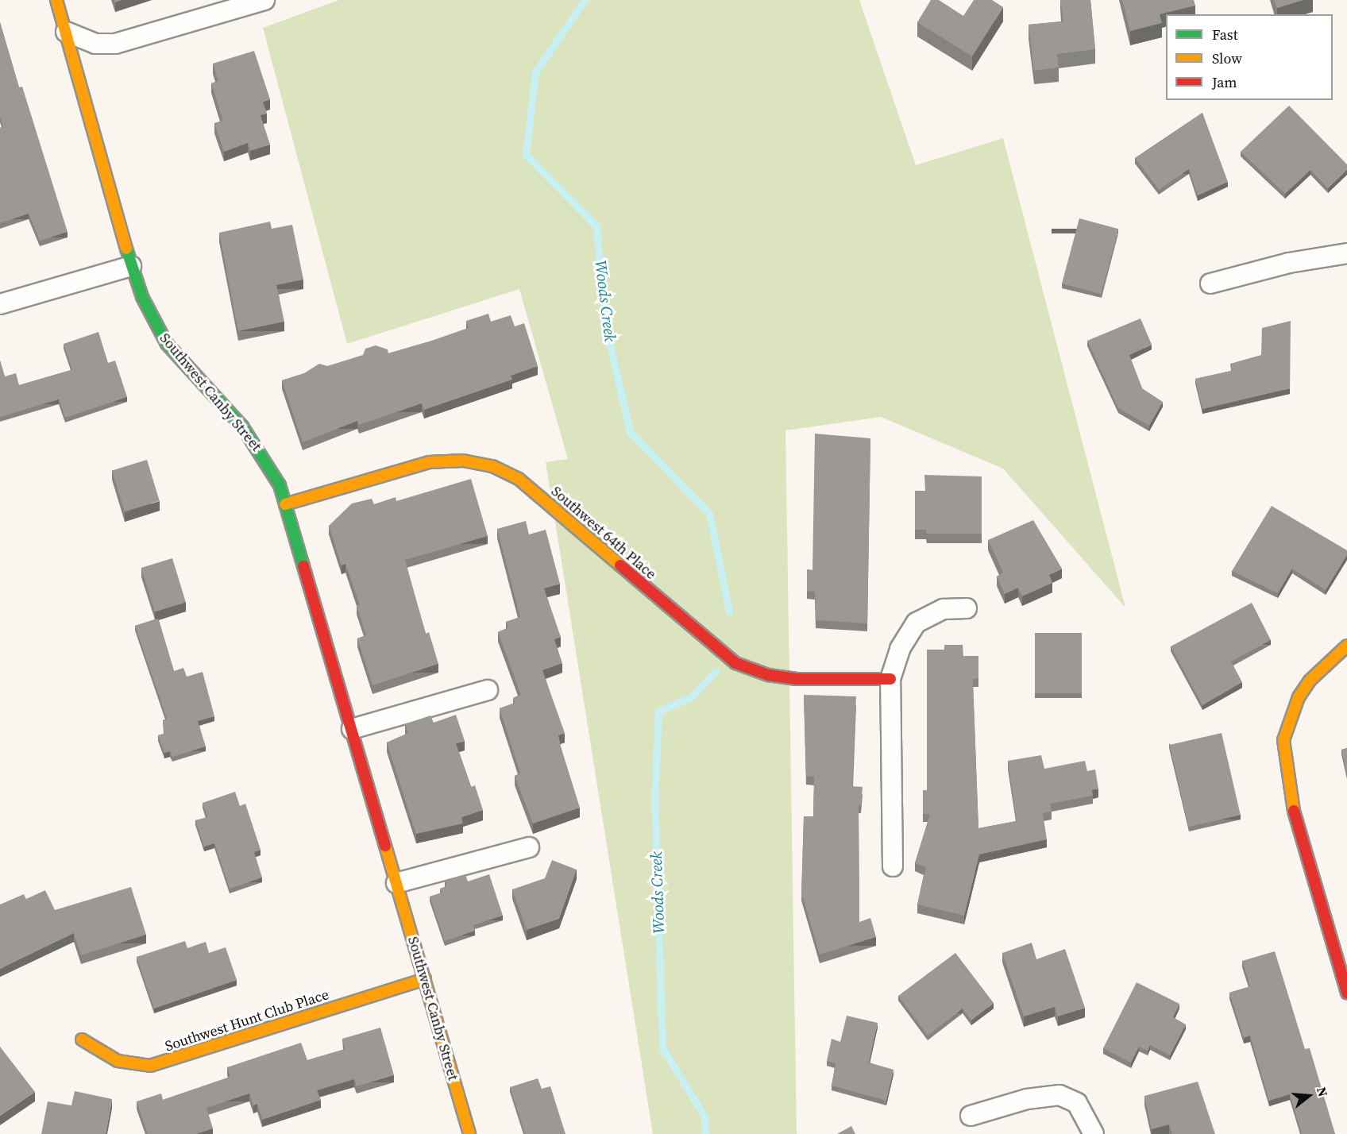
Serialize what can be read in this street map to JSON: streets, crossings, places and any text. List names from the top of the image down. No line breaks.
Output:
{"streets":{"street":["Southwest Canby Street","Southwest 64th Place","Southwest Hunt Club Place"]},"crossings":[["Southwest Canby Street","Southwest 64th Place"],["Southwest Canby Street","Southwest Hunt Club Place"]],"water":["Woods Creek"],"legend":["Fast","Slow","Jam"],"north":"right"}
